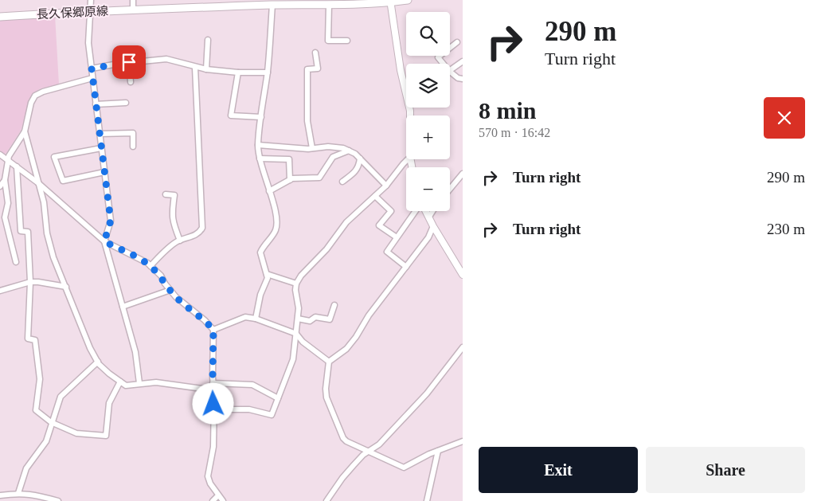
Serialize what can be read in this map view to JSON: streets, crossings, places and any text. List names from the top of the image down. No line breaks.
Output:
{"streets":{"main road":["長久保郷原線"]},"page":{"turn":["290 m","Turn right"],"map_buttons":["+","−"],"heading":["8 min","570 m · 16:42"],"list":[{"name":"Turn right","value":"290 m"},{"name":"Turn right","value":"230 m"}],"buttons":["Exit","Share"]}}
